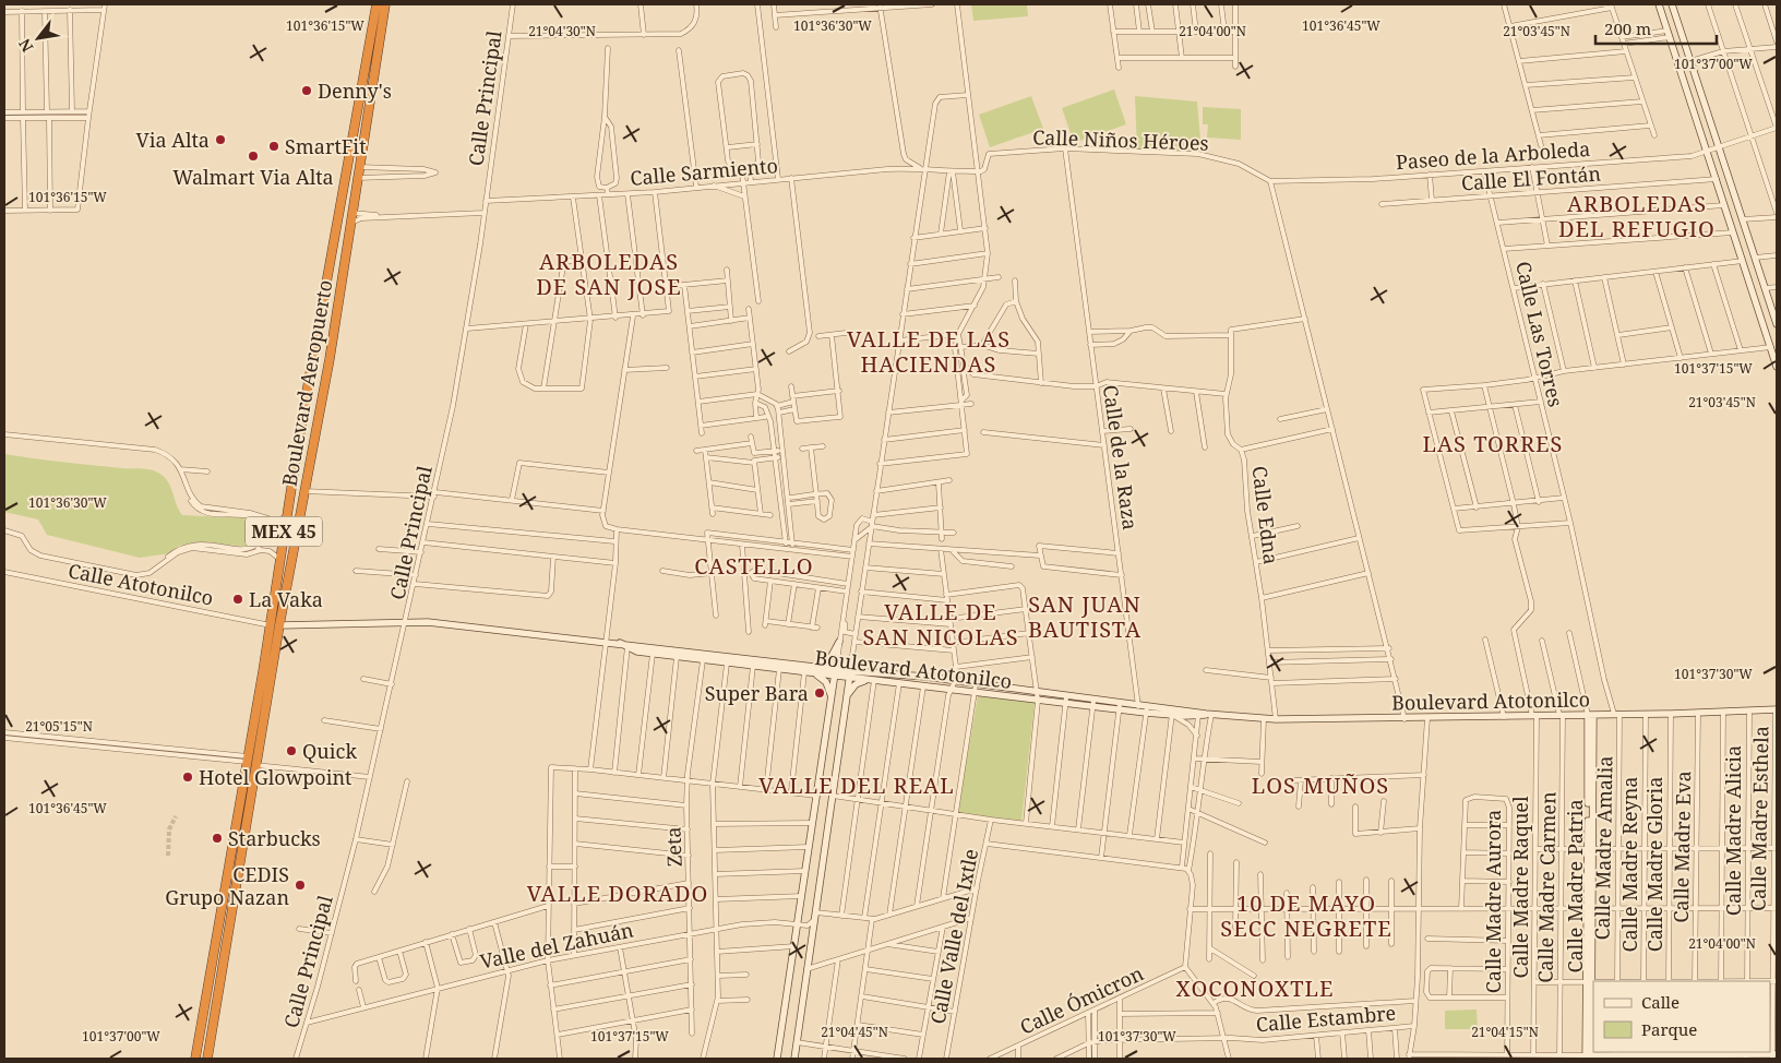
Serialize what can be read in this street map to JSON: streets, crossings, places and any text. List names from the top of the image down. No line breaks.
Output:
{"streets":{"highway":["Boulevard Aeropuerto","MEX 45"],"street":["Calle Principal","Calle Niños Héroes","Paseo de la Arboleda","Calle Sarmiento","Calle El Fontán","Calle Las Torres","Calle de la Raza","Calle Edna","Calle Atotonilco","Boulevard Atotonilco","Calle Madre Esthela","Calle Madre Alicia","Zeta","Calle Madre Eva","Calle Madre Amalia","Calle Madre Reyna","Calle Madre Gloria","Calle Madre Patria","Calle Madre Raquel","Calle Madre Carmen","Calle Madre Aurora","Calle Valle del Ixtle","Valle del Zahuán","Calle Ómicron","Calle Estambre"]},"crossings":[["Calle Principal","Calle Sarmiento"],["Calle Principal","Boulevard Atotonilco"],["Calle Principal","Valle del Zahuán"],["Calle Niños Héroes","Paseo de la Arboleda"],["Calle Niños Héroes","Calle Sarmiento"],["Calle Niños Héroes","Calle de la Raza"],["Paseo de la Arboleda","Calle Las Torres"],["Calle El Fontán","Calle Las Torres"],["Calle Las Torres","Calle Madre Amalia"],["Boulevard Aeropuerto","Calle Atotonilco"],["Boulevard Aeropuerto","Boulevard Atotonilco"],["Calle de la Raza","Boulevard Atotonilco"],["Calle Edna","Boulevard Atotonilco"],["Calle Atotonilco","Boulevard Atotonilco"],["Boulevard Atotonilco","Calle Madre Esthela"],["Boulevard Atotonilco","Calle Madre Alicia"],["Boulevard Atotonilco","Zeta"],["Boulevard Atotonilco","Calle Madre Eva"],["Boulevard Atotonilco","Calle Madre Amalia"],["Boulevard Atotonilco","Calle Madre Reyna"],["Boulevard Atotonilco","Calle Madre Gloria"],["Boulevard Atotonilco","Calle Madre Patria"],["Boulevard Atotonilco","Calle Madre Raquel"],["Boulevard Atotonilco","Calle Madre Carmen"],["Zeta","Valle del Zahuán"]],"districts":["ARBOLEDAS DEL REFUGIO","ARBOLEDAS DE SAN JOSE","VALLE DE LAS HACIENDAS","LAS TORRES","CASTELLO","SAN JUAN BAUTISTA","VALLE DE SAN NICOLAS","VALLE DEL REAL","LOS MUÑOS","VALLE DORADO","10 DE MAYO SECC NEGRETE","XOCONOXTLE"],"places":["Denny's","Via Alta","SmartFit","Walmart Via Alta","La Vaka","Super Bara","Quick","Hotel Glowpoint","Starbucks","CEDIS Grupo Nazan"],"legend":["Calle","Parque"],"scale_bar":"200 m","north":"bottom left","coordinates":["101°36'30\"W","101°36'45\"W","101°36'15\"W","21°03'45\"N","21°04'30\"N","21°04'00\"N","101°37'00\"W","101°37'15\"W","101°37'30\"W","21°05'15\"N","21°04'45\"N","21°04'15\"N"]}
